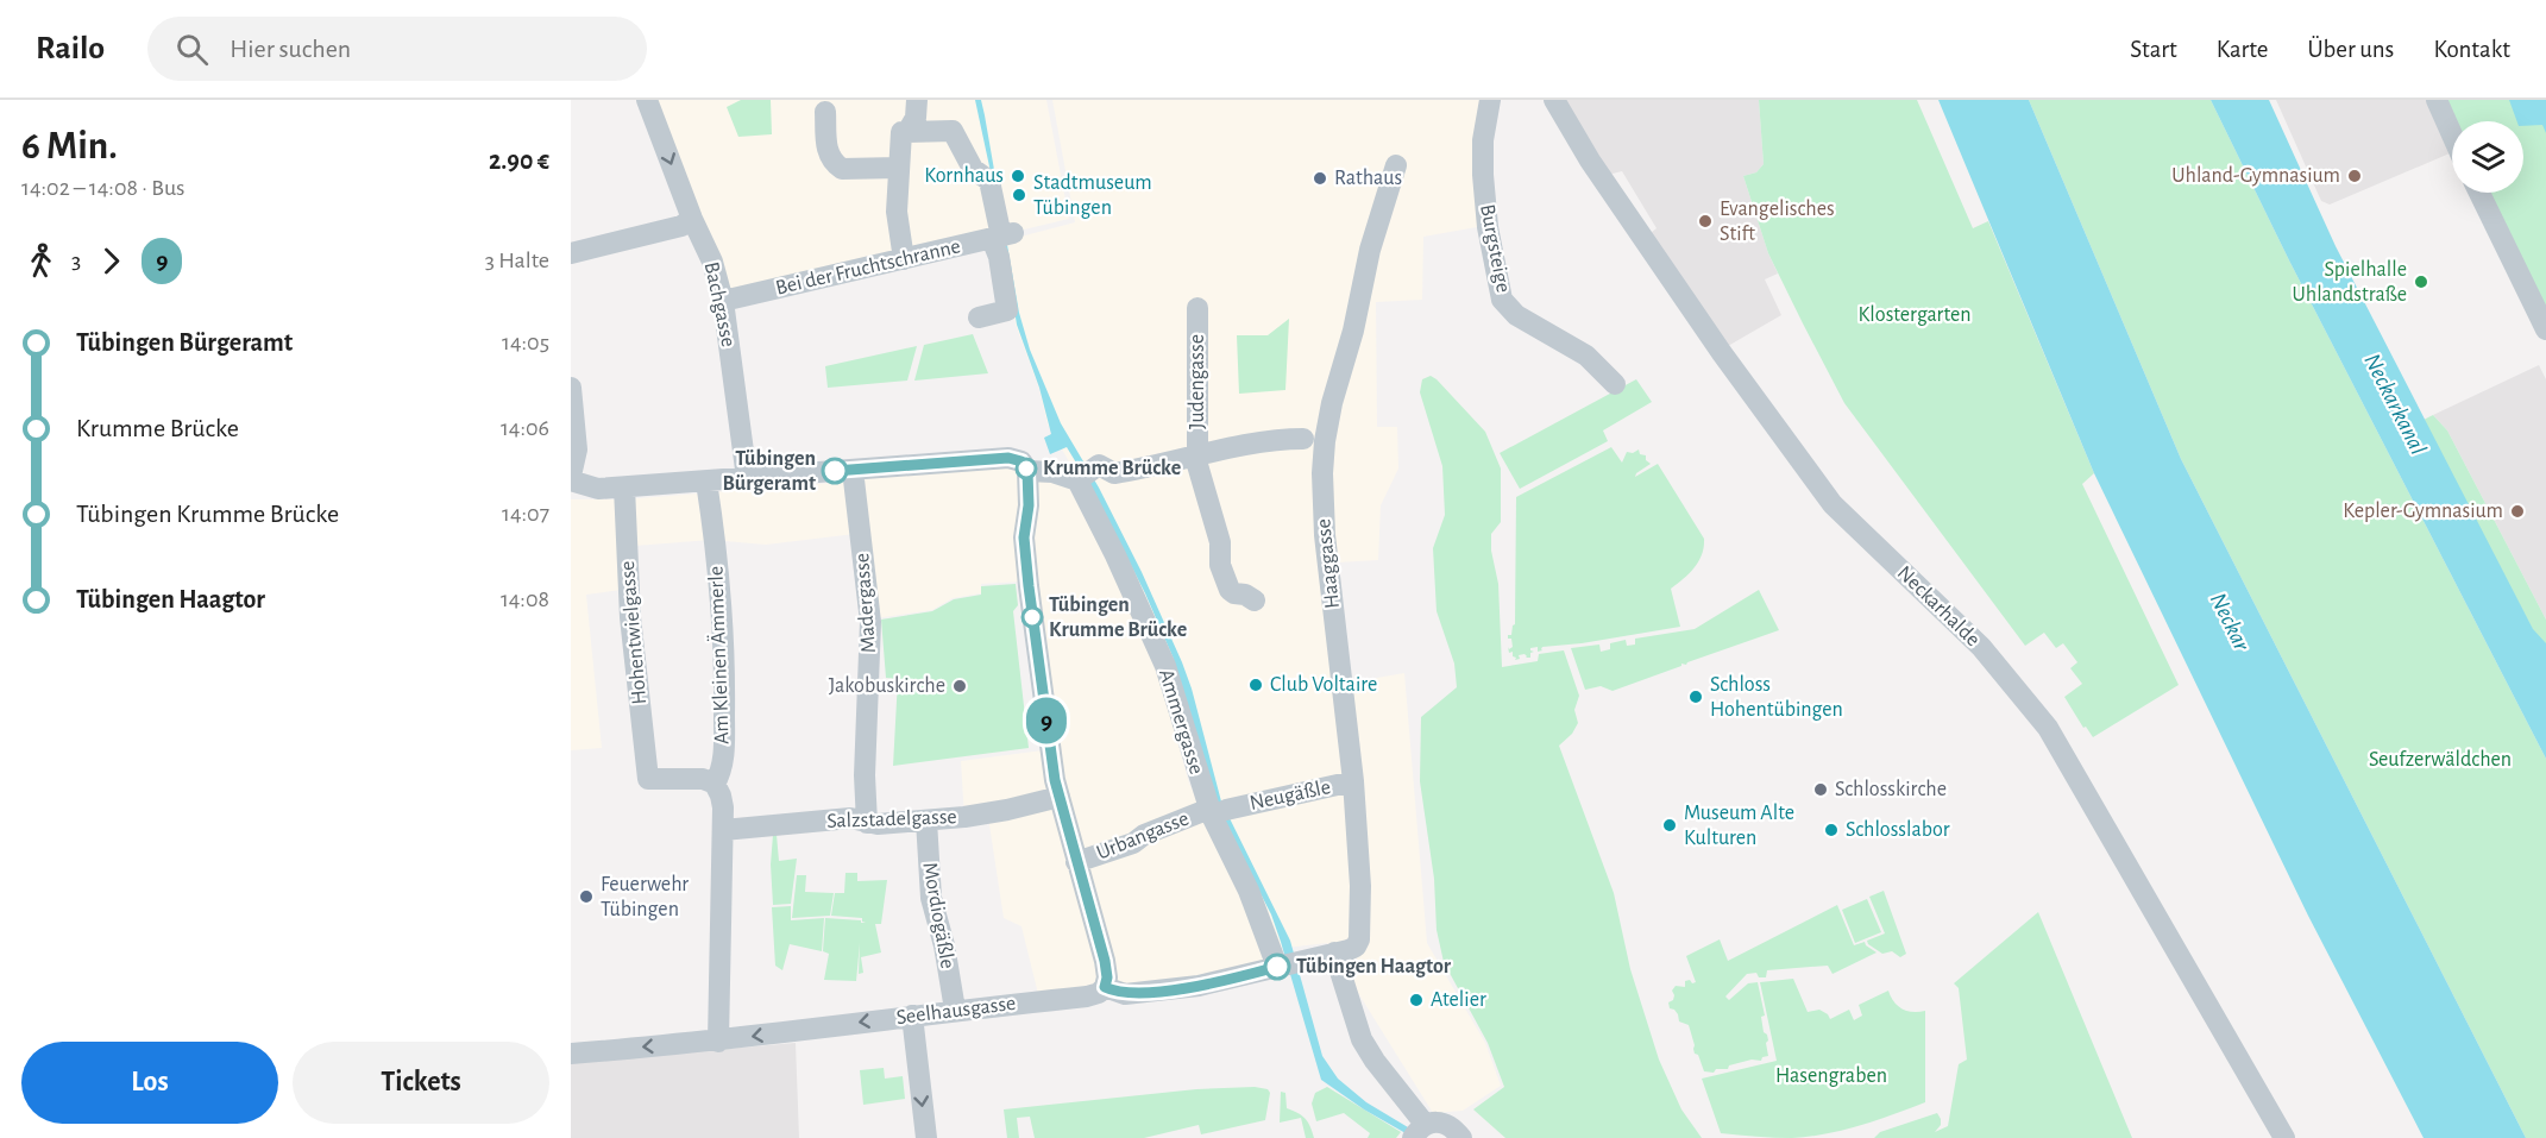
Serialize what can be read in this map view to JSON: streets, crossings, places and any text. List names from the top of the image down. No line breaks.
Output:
{"streets":{"street":["Burgsteige","Bei der Fruchtschranne","Bachgasse","Judengasse","Haaggasse","Madergasse","Neckarhalde","Hohentwielgasse","Am Kleinen Ämmerle","Ammergasse","Neugäßle","Salzstadelgasse","Urbangasse","Mordiogäßle","Seelhausgasse"]},"crossings":[["Bei der Fruchtschranne","Bachgasse"],["Judengasse","Ammergasse"],["Haaggasse","Neugäßle"],["Haaggasse","Seelhausgasse"],["Madergasse","Salzstadelgasse"],["Hohentwielgasse","Am Kleinen Ämmerle"],["Am Kleinen Ämmerle","Salzstadelgasse"],["Am Kleinen Ämmerle","Seelhausgasse"],["Ammergasse","Neugäßle"],["Ammergasse","Urbangasse"],["Ammergasse","Seelhausgasse"],["Neugäßle","Urbangasse"],["Salzstadelgasse","Mordiogäßle"],["Mordiogäßle","Seelhausgasse"]],"one_way":["Seelhausgasse"],"water":["Neckarkanal","Neckar"],"parks":["Klostergarten","Seufzerwäldchen","Hasengraben"],"places":["Kornhaus","Uhland-Gymnasium","Rathaus","Stadtmuseum Tübingen","Evangelisches Stift","Spielhalle Uhlandstraße","Krumme Brücke","Tübingen Bürgeramt","Kepler-Gymnasium","Tübingen Krumme Brücke","Club Voltaire","Jakobuskirche","Schloss Hohentübingen","Schlosskirche","Museum Alte Kulturen","Schlosslabor","Feuerwehr Tübingen","Tübingen Haagtor","Atelier"],"lines":["bus line 9"],"page":{"header":"Railo","search":"Hier suchen","nav":["Start","Karte","Über uns","Kontakt"],"heading":["6 Min.","14:02 – 14:08 · Bus","2.90 €"],"on_map":"9","legs":["3","9","3 Halte"],"list":[{"name":"Tübingen Bürgeramt","value":"14:05"},{"name":"Krumme Brücke","value":"14:06"},{"name":"Tübingen Krumme Brücke","value":"14:07"},{"name":"Tübingen Haagtor","value":"14:08"}],"buttons":["Los","Tickets"]}}
